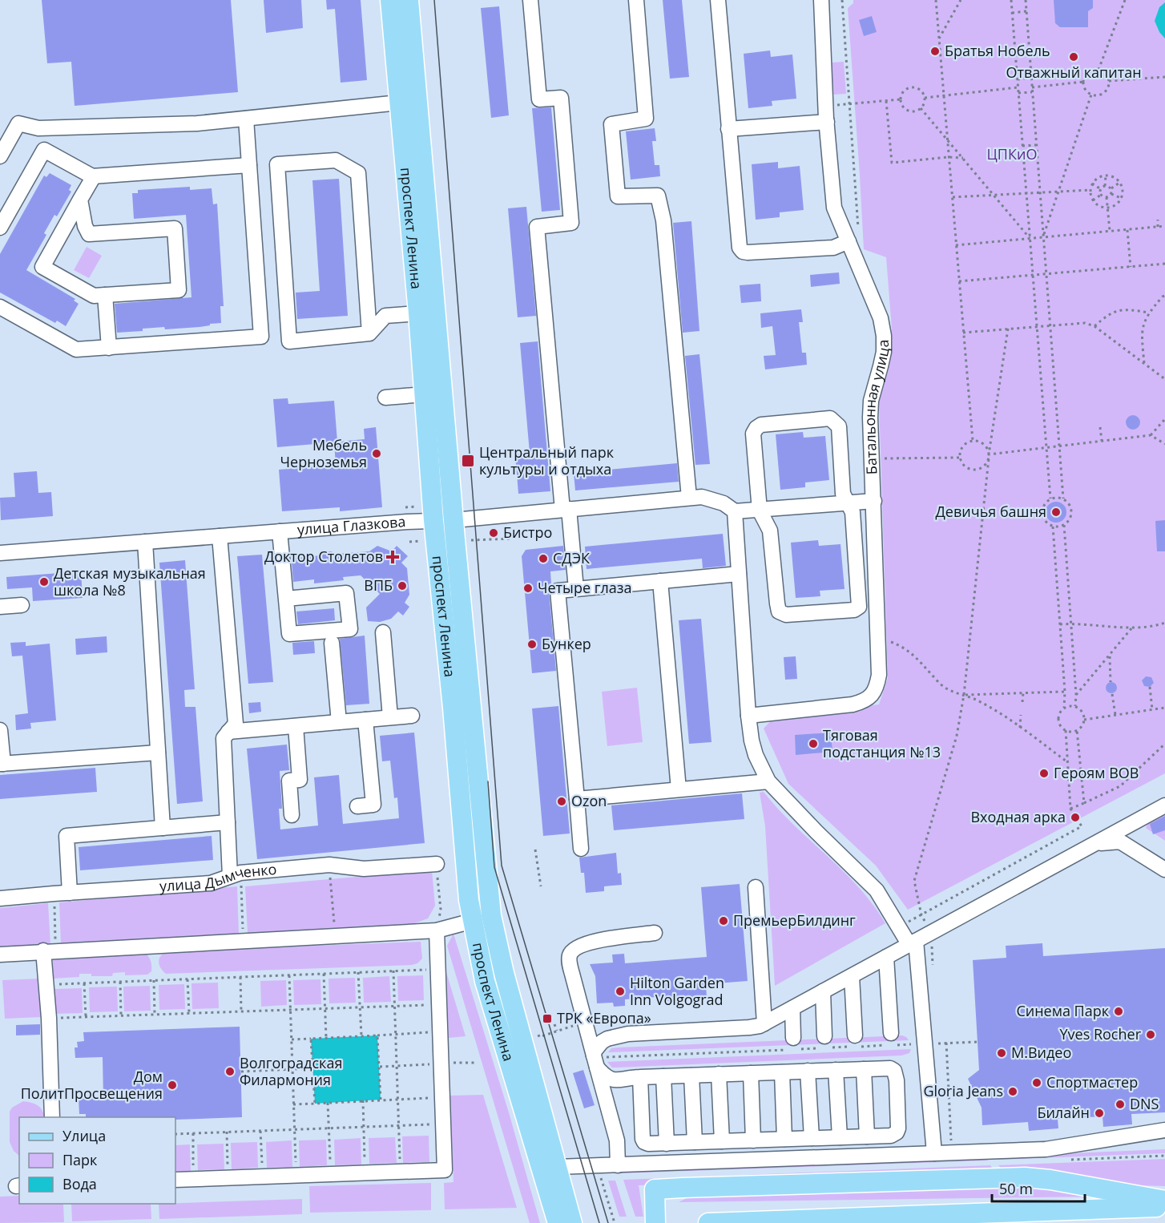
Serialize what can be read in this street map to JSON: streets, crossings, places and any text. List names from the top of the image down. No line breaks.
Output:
{"streets":{"main road":["проспект Ленина"],"street":["Батальонная улица","улица Глазкова","улица Дымченко"]},"crossings":[["проспект Ленина","улица Глазкова"]],"parks":["ЦПКиО"],"places":{"other":["Братья Нобель","Отважный капитан","Мебель Черноземья","Девичья башня","Бистро","СДЭК","Детская музыкальная школа №8","ВПБ","Четыре глаза","Бункер","Тяговая подстанция №13","Героям ВОВ","Ozon","Входная арка","ПремьерБилдинг","Hilton Garden Inn Volgograd","Синема Парк","Yves Rocher","М.Видео","Волгоградская Филармония","Спортмастер","Дом ПолитПросвещения","Gloria Jeans","DNS","Билайн"],"transit":["Центральный парк культуры и отдыха","ТРК «Европа»"],"health":["Доктор Столетов"]},"legend":["Улица","Парк","Вода"],"scale_bar":"50 m"}
